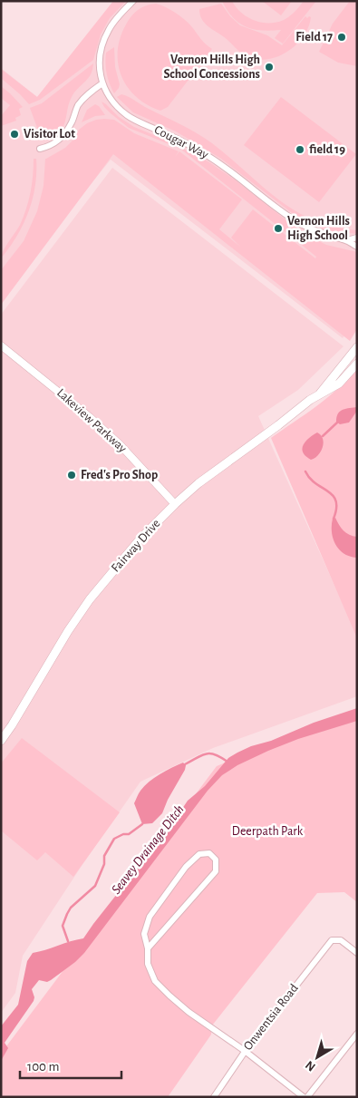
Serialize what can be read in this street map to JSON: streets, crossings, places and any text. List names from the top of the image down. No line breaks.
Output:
{"streets":{"main road":["Fairway Drive"],"street":["Cougar Way","Lakeview Parkway","Onwentsia Road"]},"crossings":[["Lakeview Parkway","Fairway Drive"]],"water":["Seavey Drainage Ditch"],"parks":["Deerpath Park"],"places":["Field 17","Vernon Hills High School Concessions","Visitor Lot","field 19","Vernon Hills High School","Fred's Pro Shop"],"scale_bar":"100 m","north":"bottom left"}
